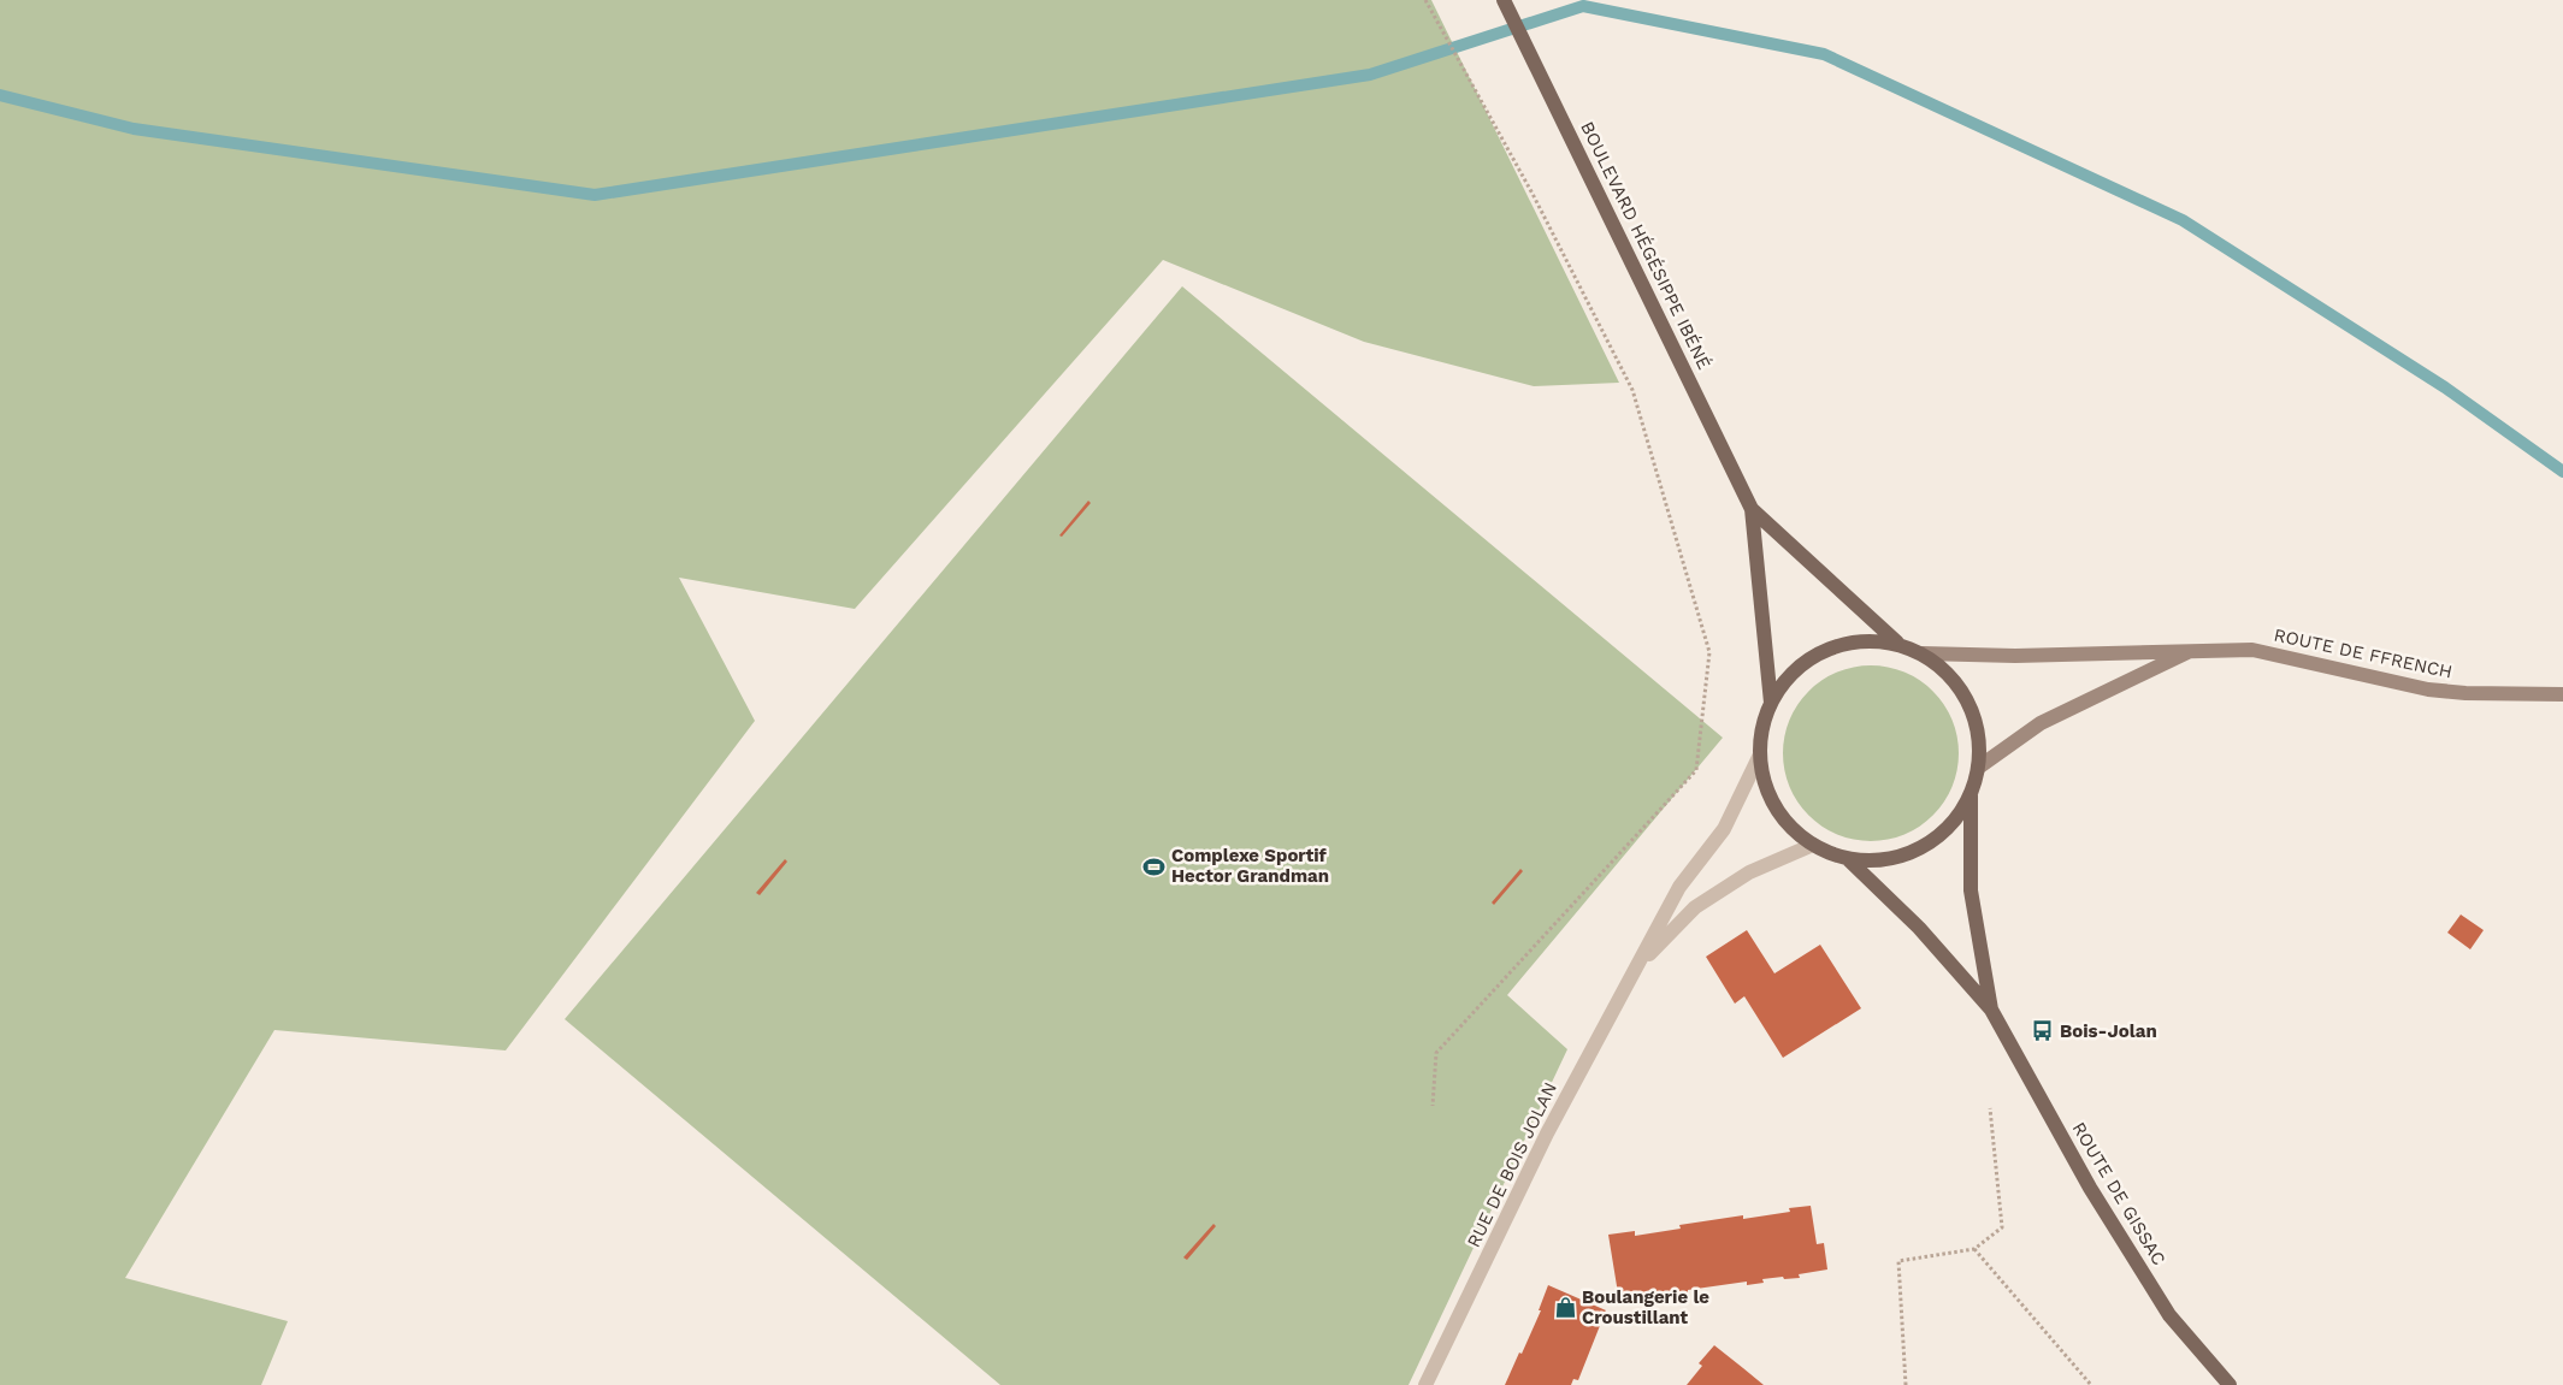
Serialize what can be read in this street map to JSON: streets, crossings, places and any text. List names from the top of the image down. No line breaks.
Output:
{"streets":{"main road":["BOULEVARD HÉGÉSIPPE IBÉNÉ","ROUTE DE FFRENCH","ROUTE DE GISSAC"],"street":["RUE DE BOIS JOLAN"]},"places":{"sports":["Complexe Sportif Hector Grandman"],"bus stop":["Bois-Jolan"],"shop":["Boulangerie le Croustillant"]}}
